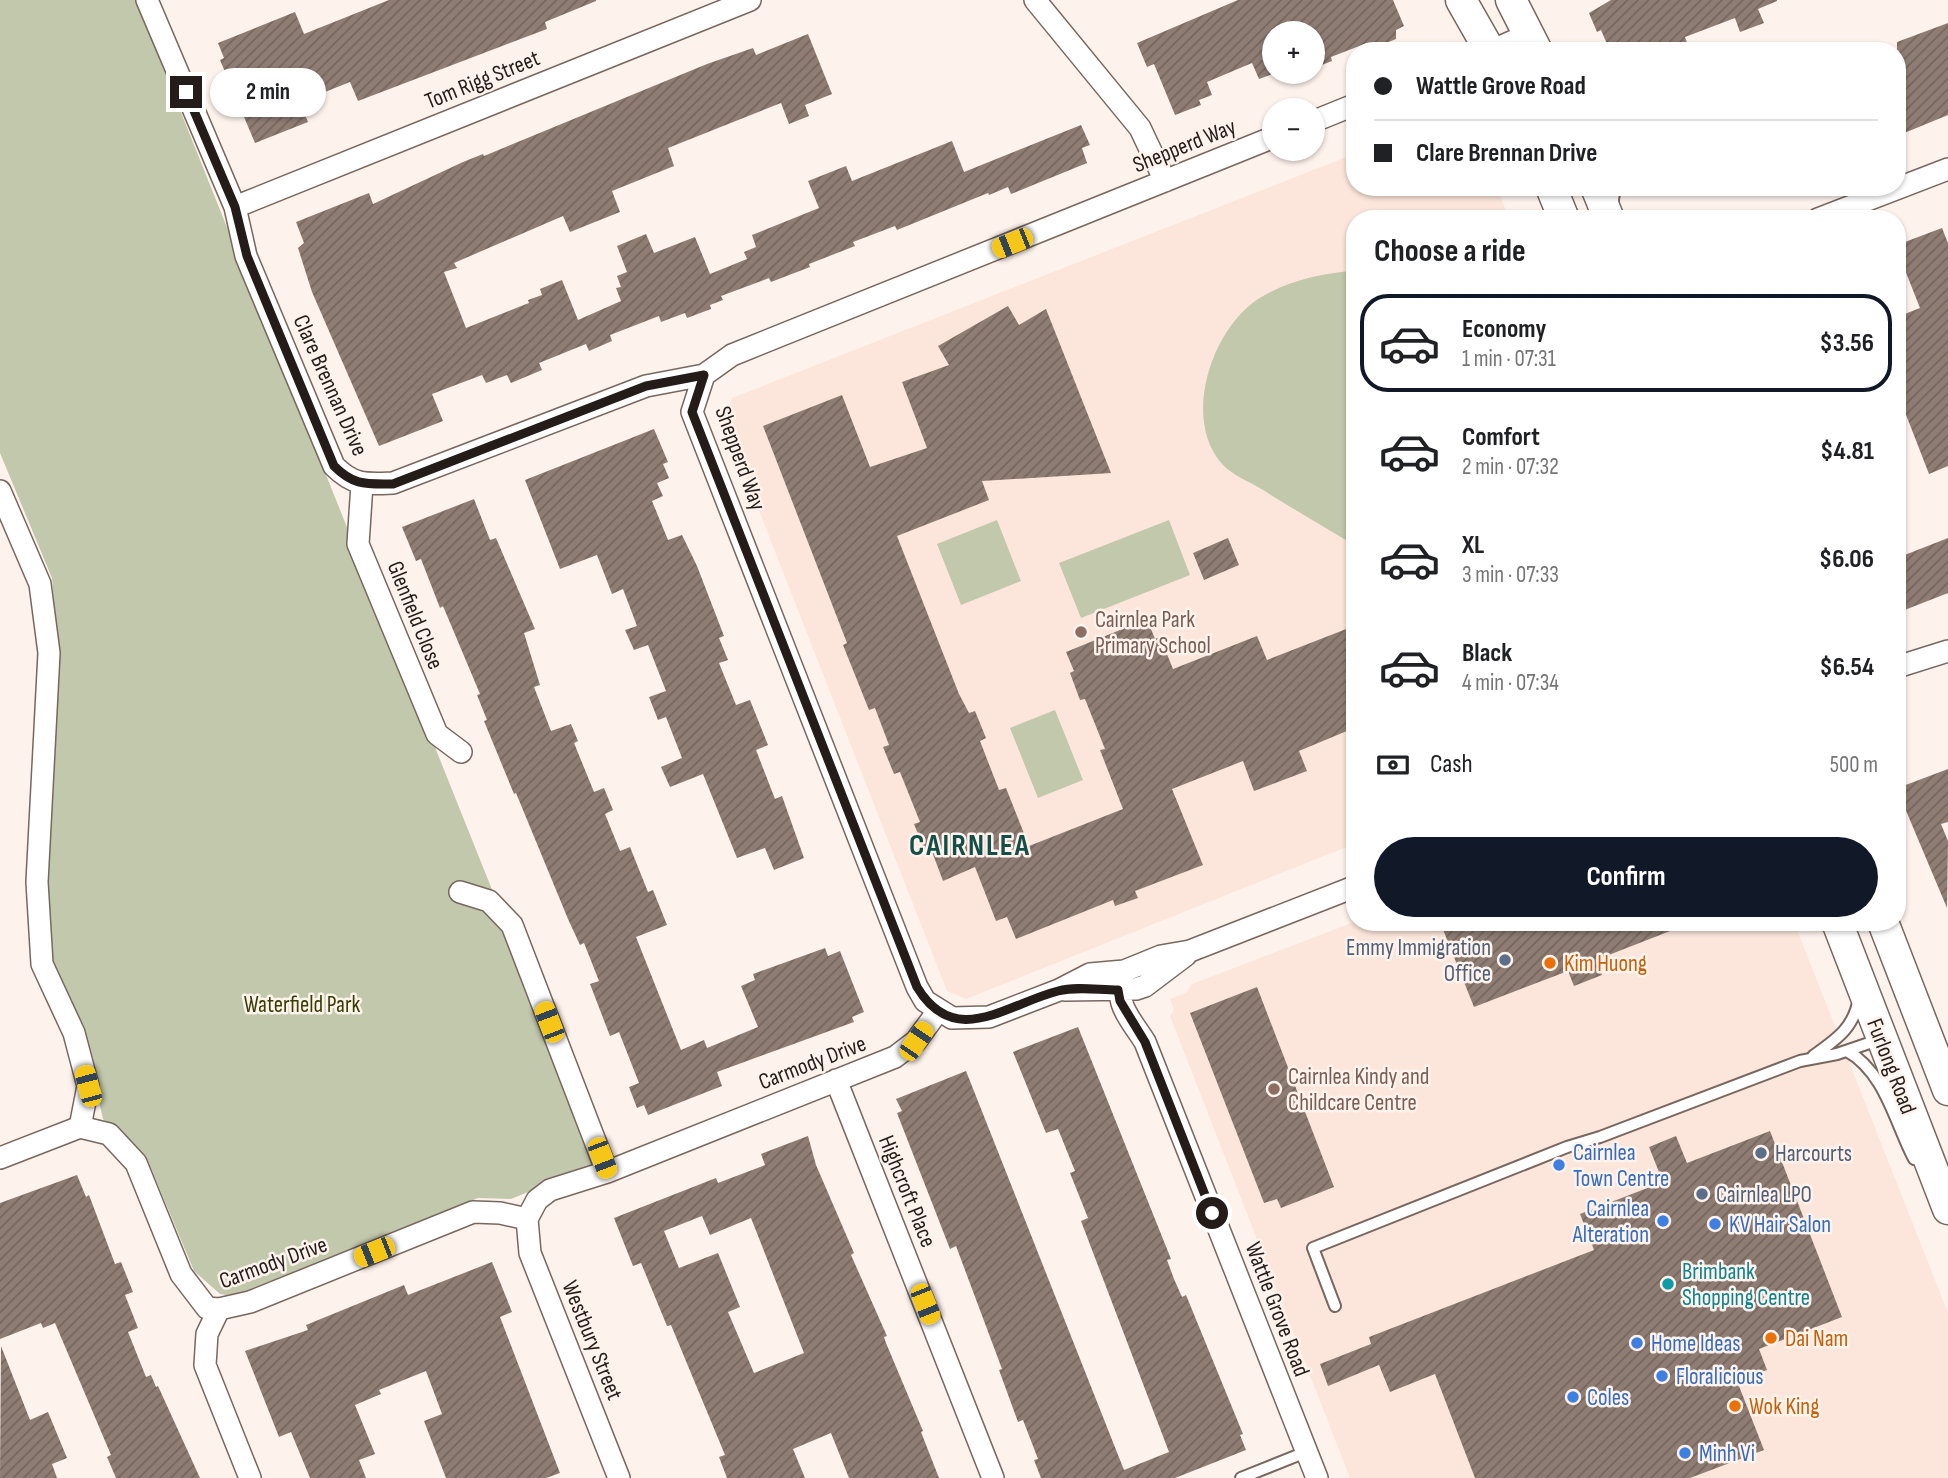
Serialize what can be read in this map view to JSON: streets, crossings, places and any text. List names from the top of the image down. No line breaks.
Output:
{"streets":{"main road":["Furlong Road"],"street":["Tom Rigg Street","Shepperd Way","Clare Brennan Drive","Glenfield Close","Carmody Drive","Highcroft Place","Wattle Grove Road","Westbury Street"]},"crossings":[["Tom Rigg Street","Clare Brennan Drive"],["Shepperd Way","Clare Brennan Drive"],["Shepperd Way","Carmody Drive"],["Clare Brennan Drive","Glenfield Close"],["Carmody Drive","Highcroft Place"],["Carmody Drive","Westbury Street"]],"districts":["CAIRNLEA"],"parks":["Waterfield Park"],"places":["Cairnlea Park Primary School","Emmy Immigration Office","Kim Huong","Cairnlea Kindy and Childcare Centre","Harcourts","Cairnlea Town Centre","Cairnlea LPO","Cairnlea Alteration","KV Hair Salon","Brimbank Shopping Centre","Dai Nam","Home Ideas","Floralicious","Coles","Wok King","Minh Vi"],"page":{"map_buttons":["+","−"],"banner":["Wattle Grove Road","Clare Brennan Drive"],"bubble":"2 min","heading":"Choose a ride","list":[{"name":"Economy","note":"1 min · 07:31","value":"$3.56"},{"name":"Comfort","note":"2 min · 07:32","value":"$4.81"},{"name":"XL","note":"3 min · 07:33","value":"$6.06"},{"name":"Black","note":"4 min · 07:34","value":"$6.54"}],"pay":["Cash","500 m"],"buttons":"Confirm"}}
